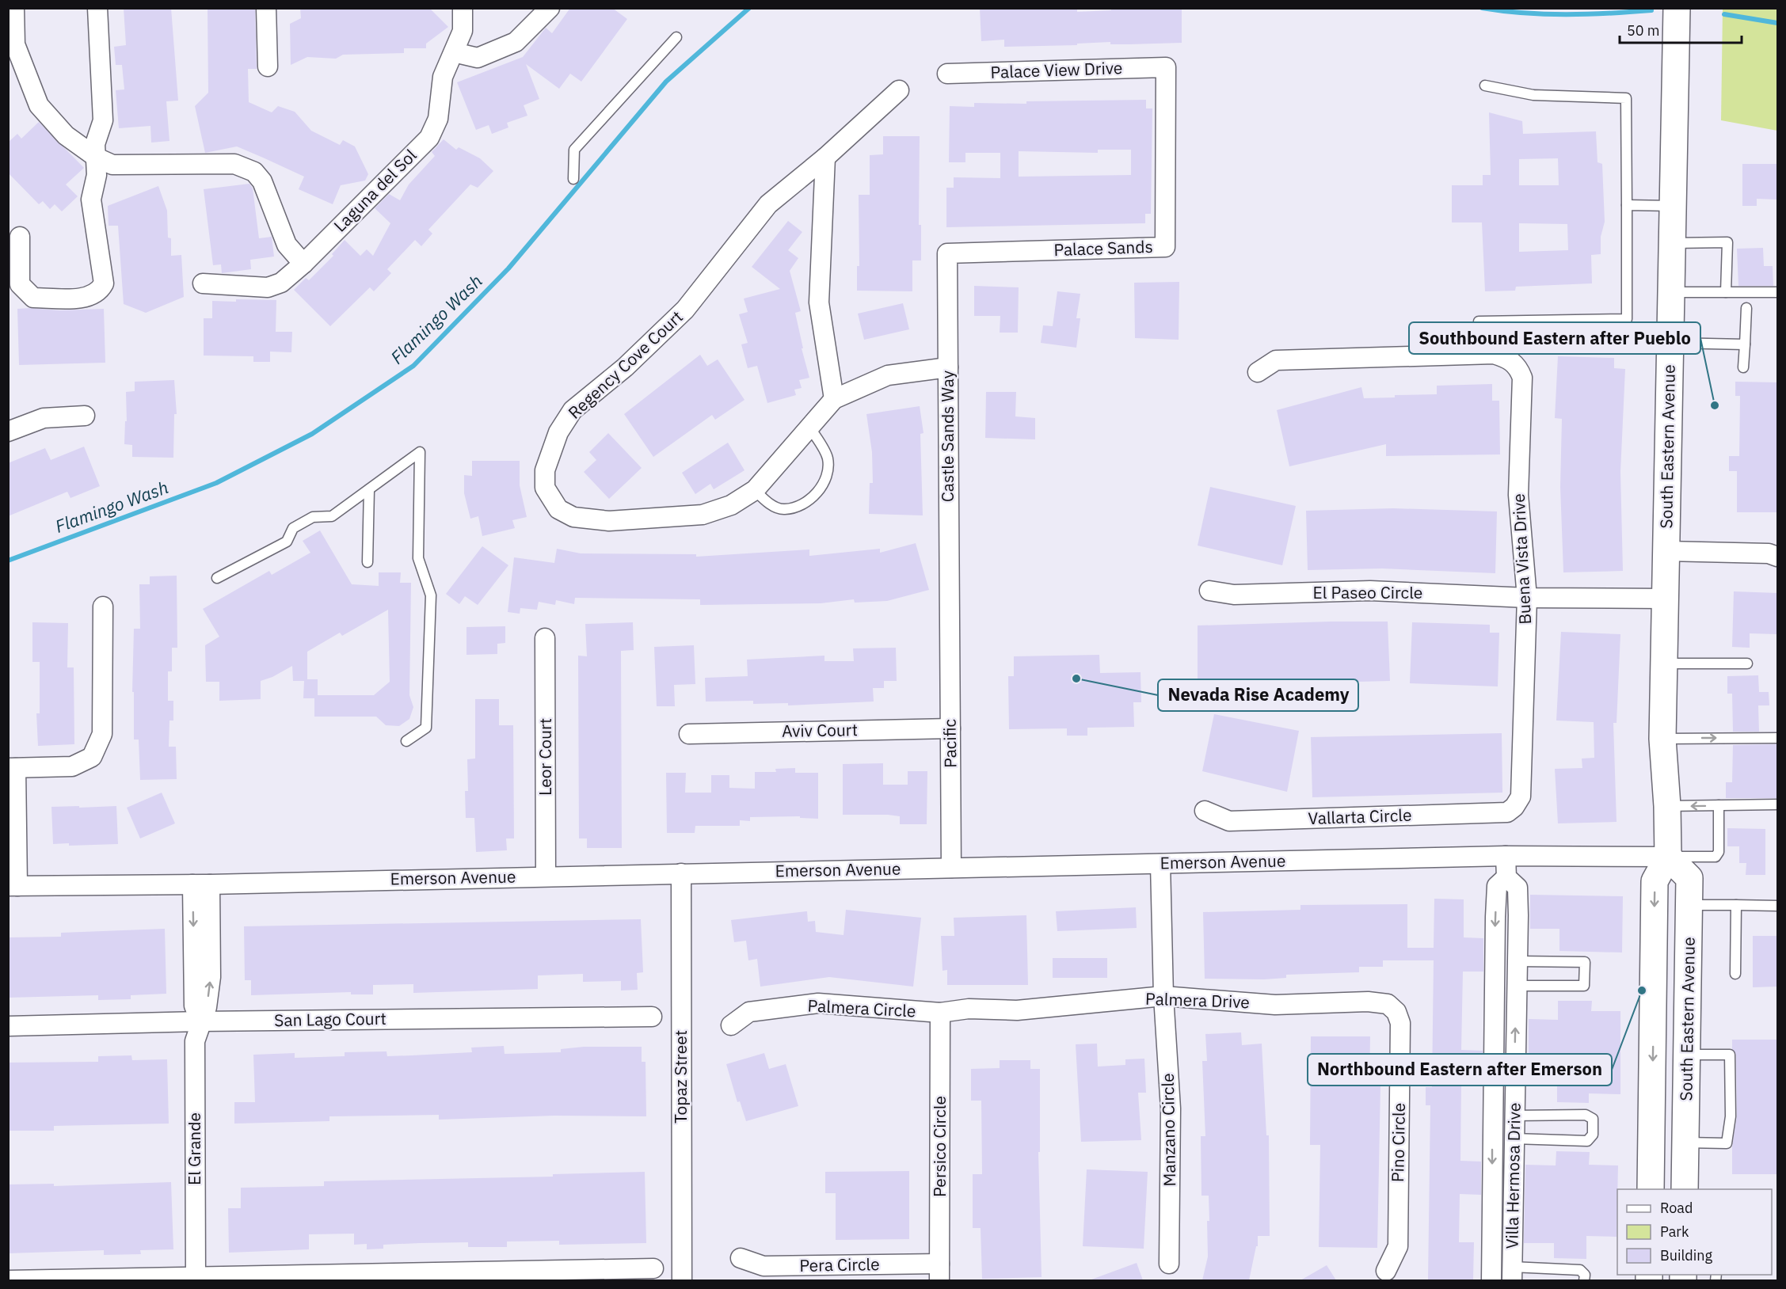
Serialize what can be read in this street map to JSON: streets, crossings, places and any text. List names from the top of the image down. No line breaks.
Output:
{"streets":{"main road":["South Eastern Avenue"],"street":["Palace View Drive","Laguna del Sol","Palace Sands","Regency Cove Court","Castle Sands Way","Buena Vista Drive","El Paseo Circle","Aviv Court","Pacific","Leor Court","Vallarta Circle","Emerson Avenue","Palmera Drive","Palmera Circle","San Lago Court","Topaz Street","Manzano Circle","Pino Circle","Persico Circle","El Grande","Villa Hermosa Drive","Pera Circle"]},"crossings":[["Palace View Drive","Palace Sands"],["Palace Sands","Castle Sands Way"],["Regency Cove Court","Castle Sands Way"],["Castle Sands Way","Pacific"],["South Eastern Avenue","El Paseo Circle"],["South Eastern Avenue","Emerson Avenue"],["Buena Vista Drive","El Paseo Circle"],["Buena Vista Drive","Vallarta Circle"],["Aviv Court","Pacific"],["Pacific","Emerson Avenue"],["Leor Court","Emerson Avenue"],["Emerson Avenue","Topaz Street"],["Emerson Avenue","Manzano Circle"],["Emerson Avenue","El Grande"],["Emerson Avenue","Villa Hermosa Drive"],["Palmera Drive","Palmera Circle"],["Palmera Drive","Manzano Circle"],["Palmera Drive","Pino Circle"],["Palmera Drive","Persico Circle"],["Palmera Circle","Persico Circle"],["San Lago Court","El Grande"],["Persico Circle","Pera Circle"]],"water":["Flamingo Wash"],"places":["Southbound Eastern after Pueblo","Nevada Rise Academy","Northbound Eastern after Emerson"],"legend":["Road","Park","Building"],"scale_bar":"50 m"}
